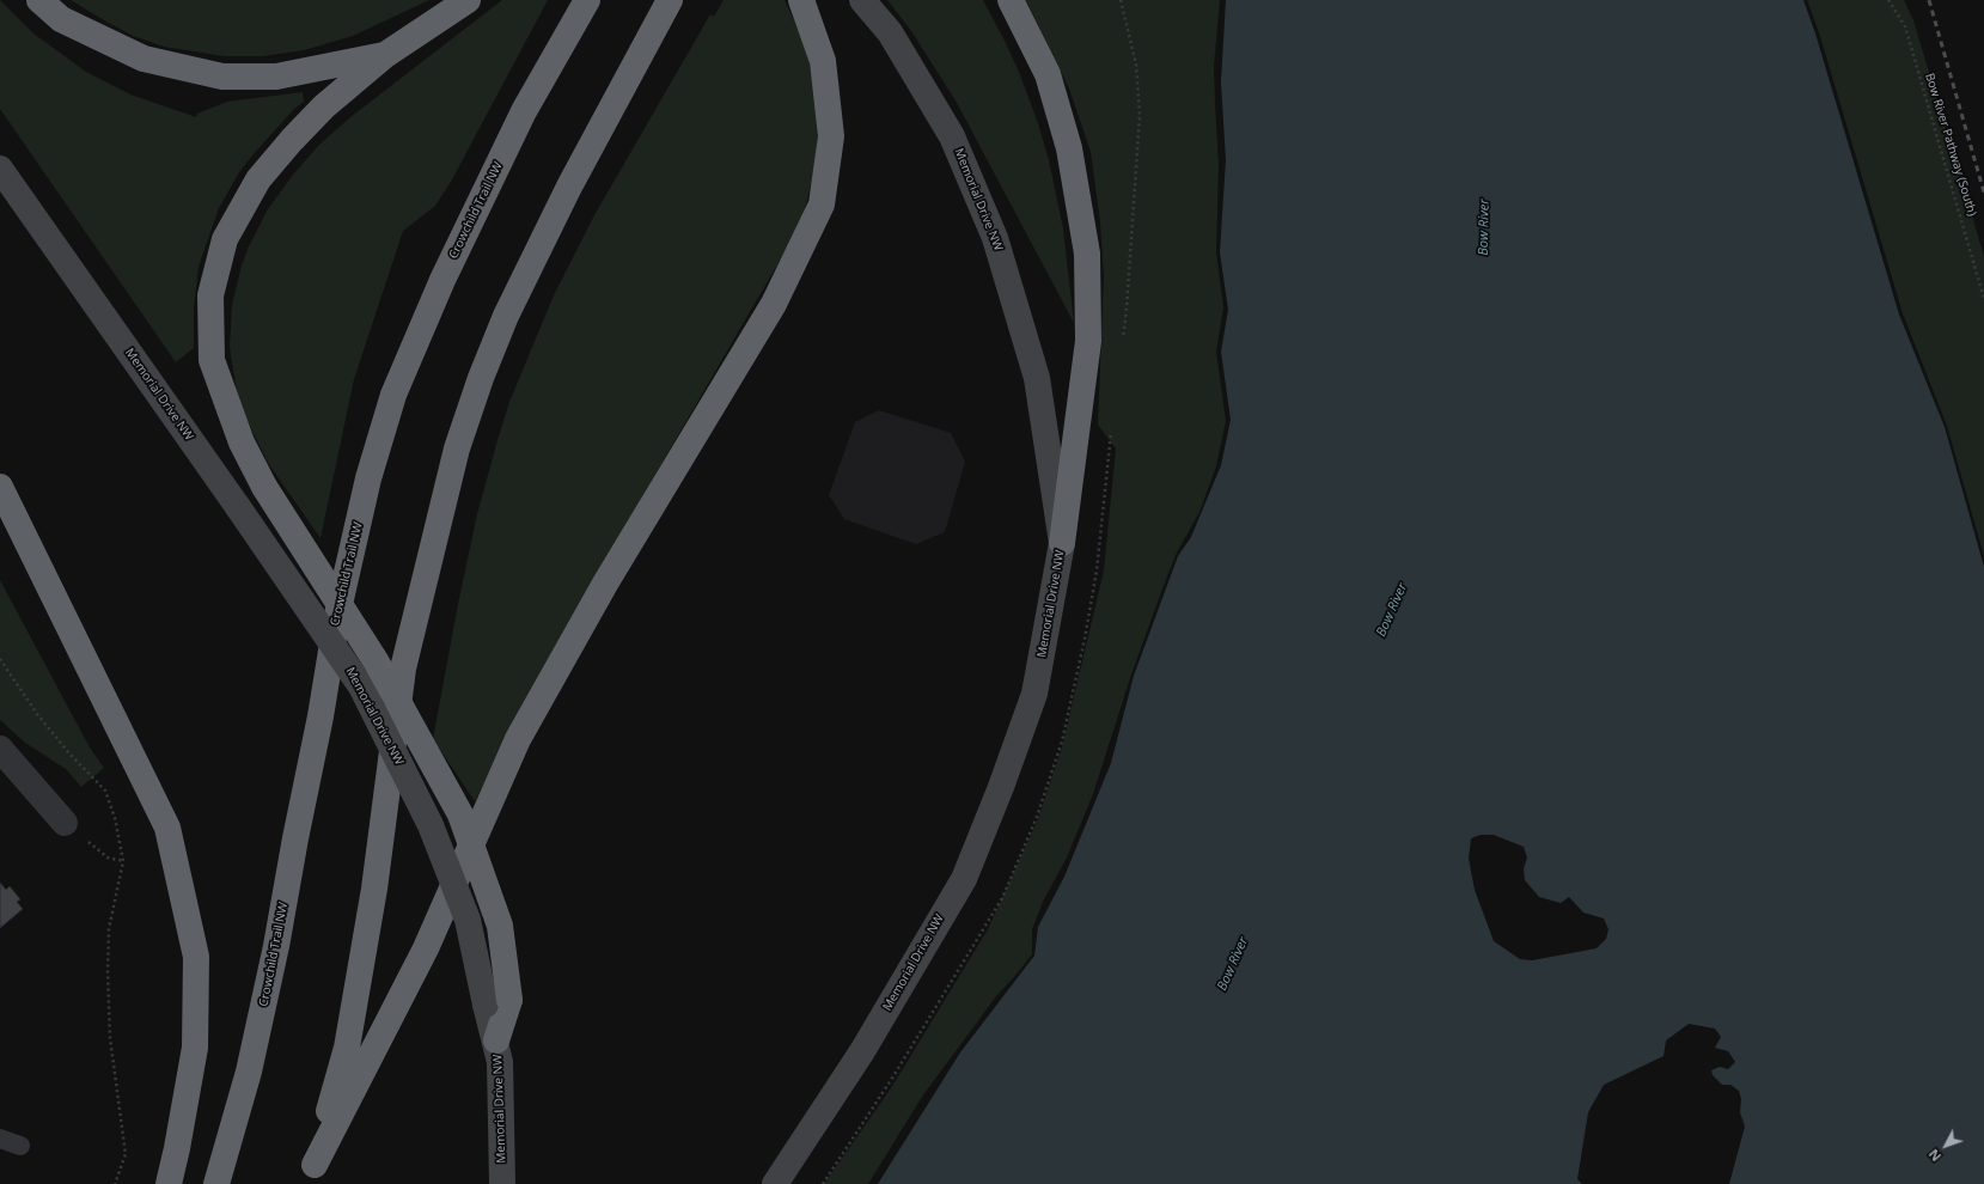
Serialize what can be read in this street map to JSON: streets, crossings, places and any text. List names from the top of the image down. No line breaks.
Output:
{"streets":{"highway":["Crowchild Trail NW"],"main road":["Memorial Drive NW"],"path":["Bow River Pathway (South)"]},"water":["Bow River"],"north":"bottom left"}
